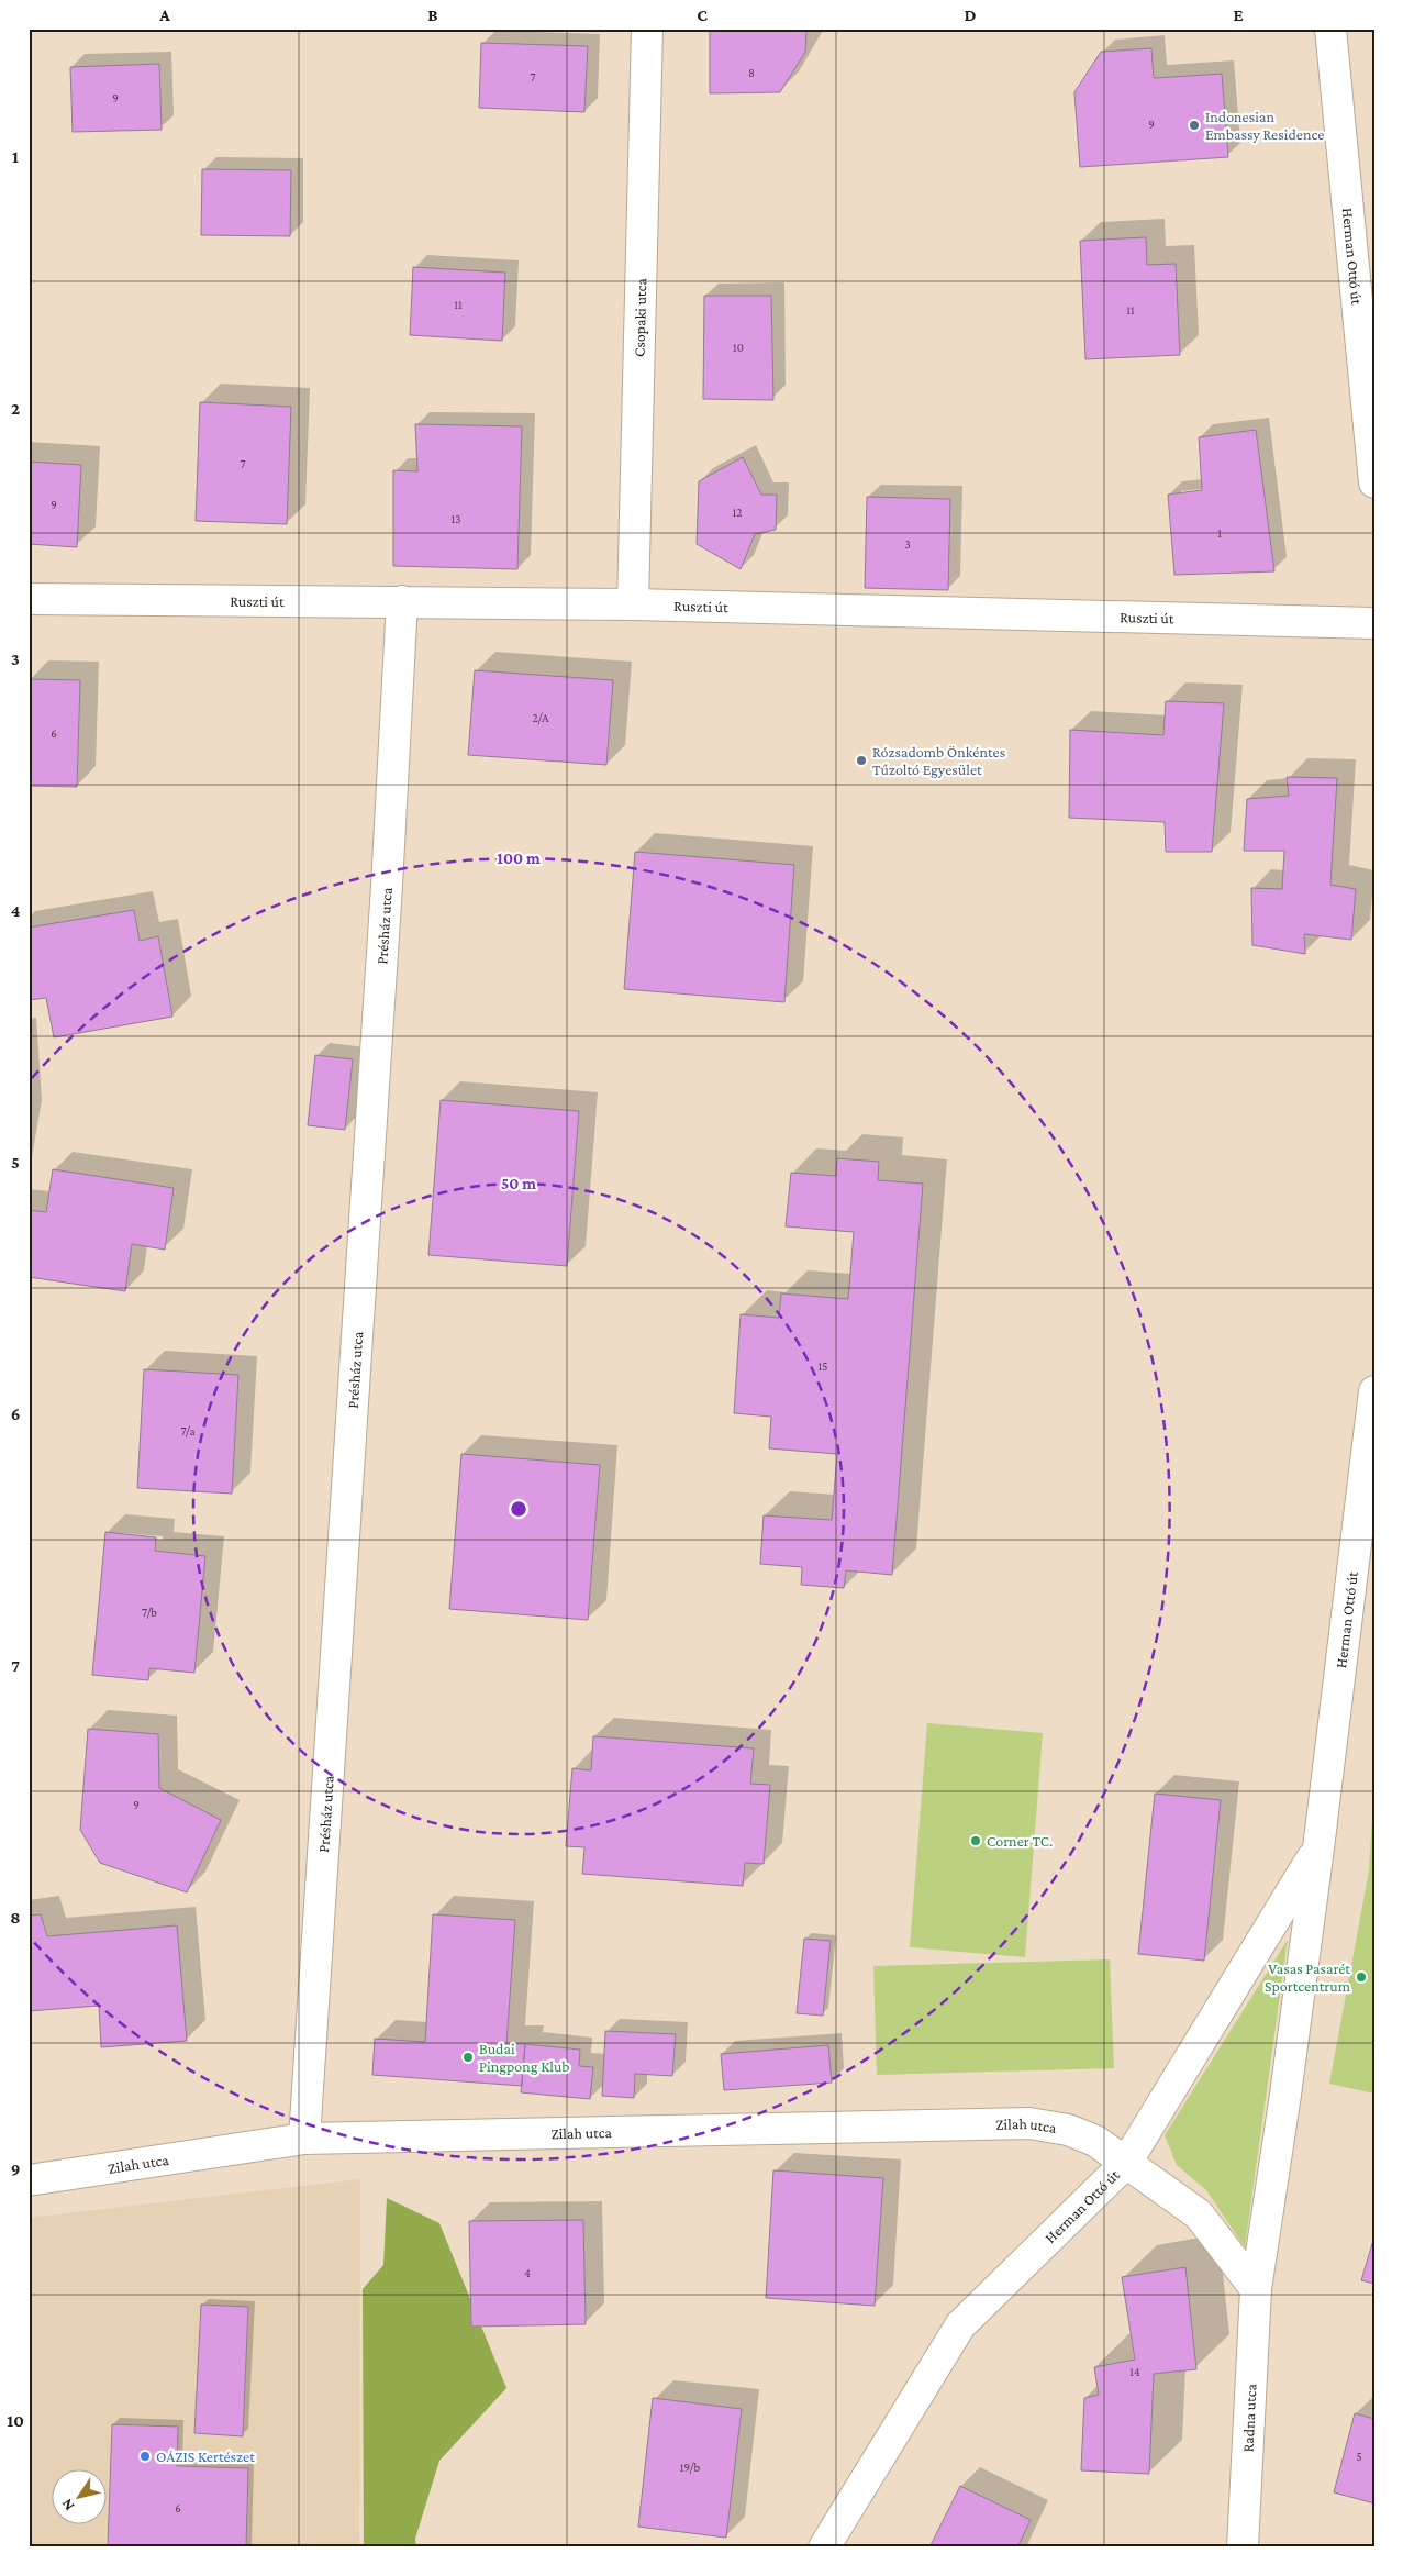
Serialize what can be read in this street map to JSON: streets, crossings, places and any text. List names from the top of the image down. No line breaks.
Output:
{"streets":{"street":["Herman Ottó út","Csopaki utca","Ruszti út","Présház utca","Zilah utca","Radna utca"]},"crossings":[["Herman Ottó út","Zilah utca"],["Herman Ottó út","Radna utca"],["Csopaki utca","Ruszti út"],["Ruszti út","Présház utca"],["Présház utca","Zilah utca"]],"places":["Indonesian Embassy Residence","Rózsadomb Önkéntes Tűzoltó Egyesület","Corner TC.","Vasas Pasarét Sportcentrum","Budai Pingpong Klub","OÁZIS Kertészet"],"house_numbers":["8","7","9","9","11","11","10","7","9","12","13","1","3","2/A","6","15","7/a","7/b","9","4","14","5","19/b","6"],"north":"bottom left","grid":{"columns":["A","B","C","D","E"],"rows":["1","2","3","4","5","6","7","8","9","10"]},"rings":["100 m","50 m"]}
